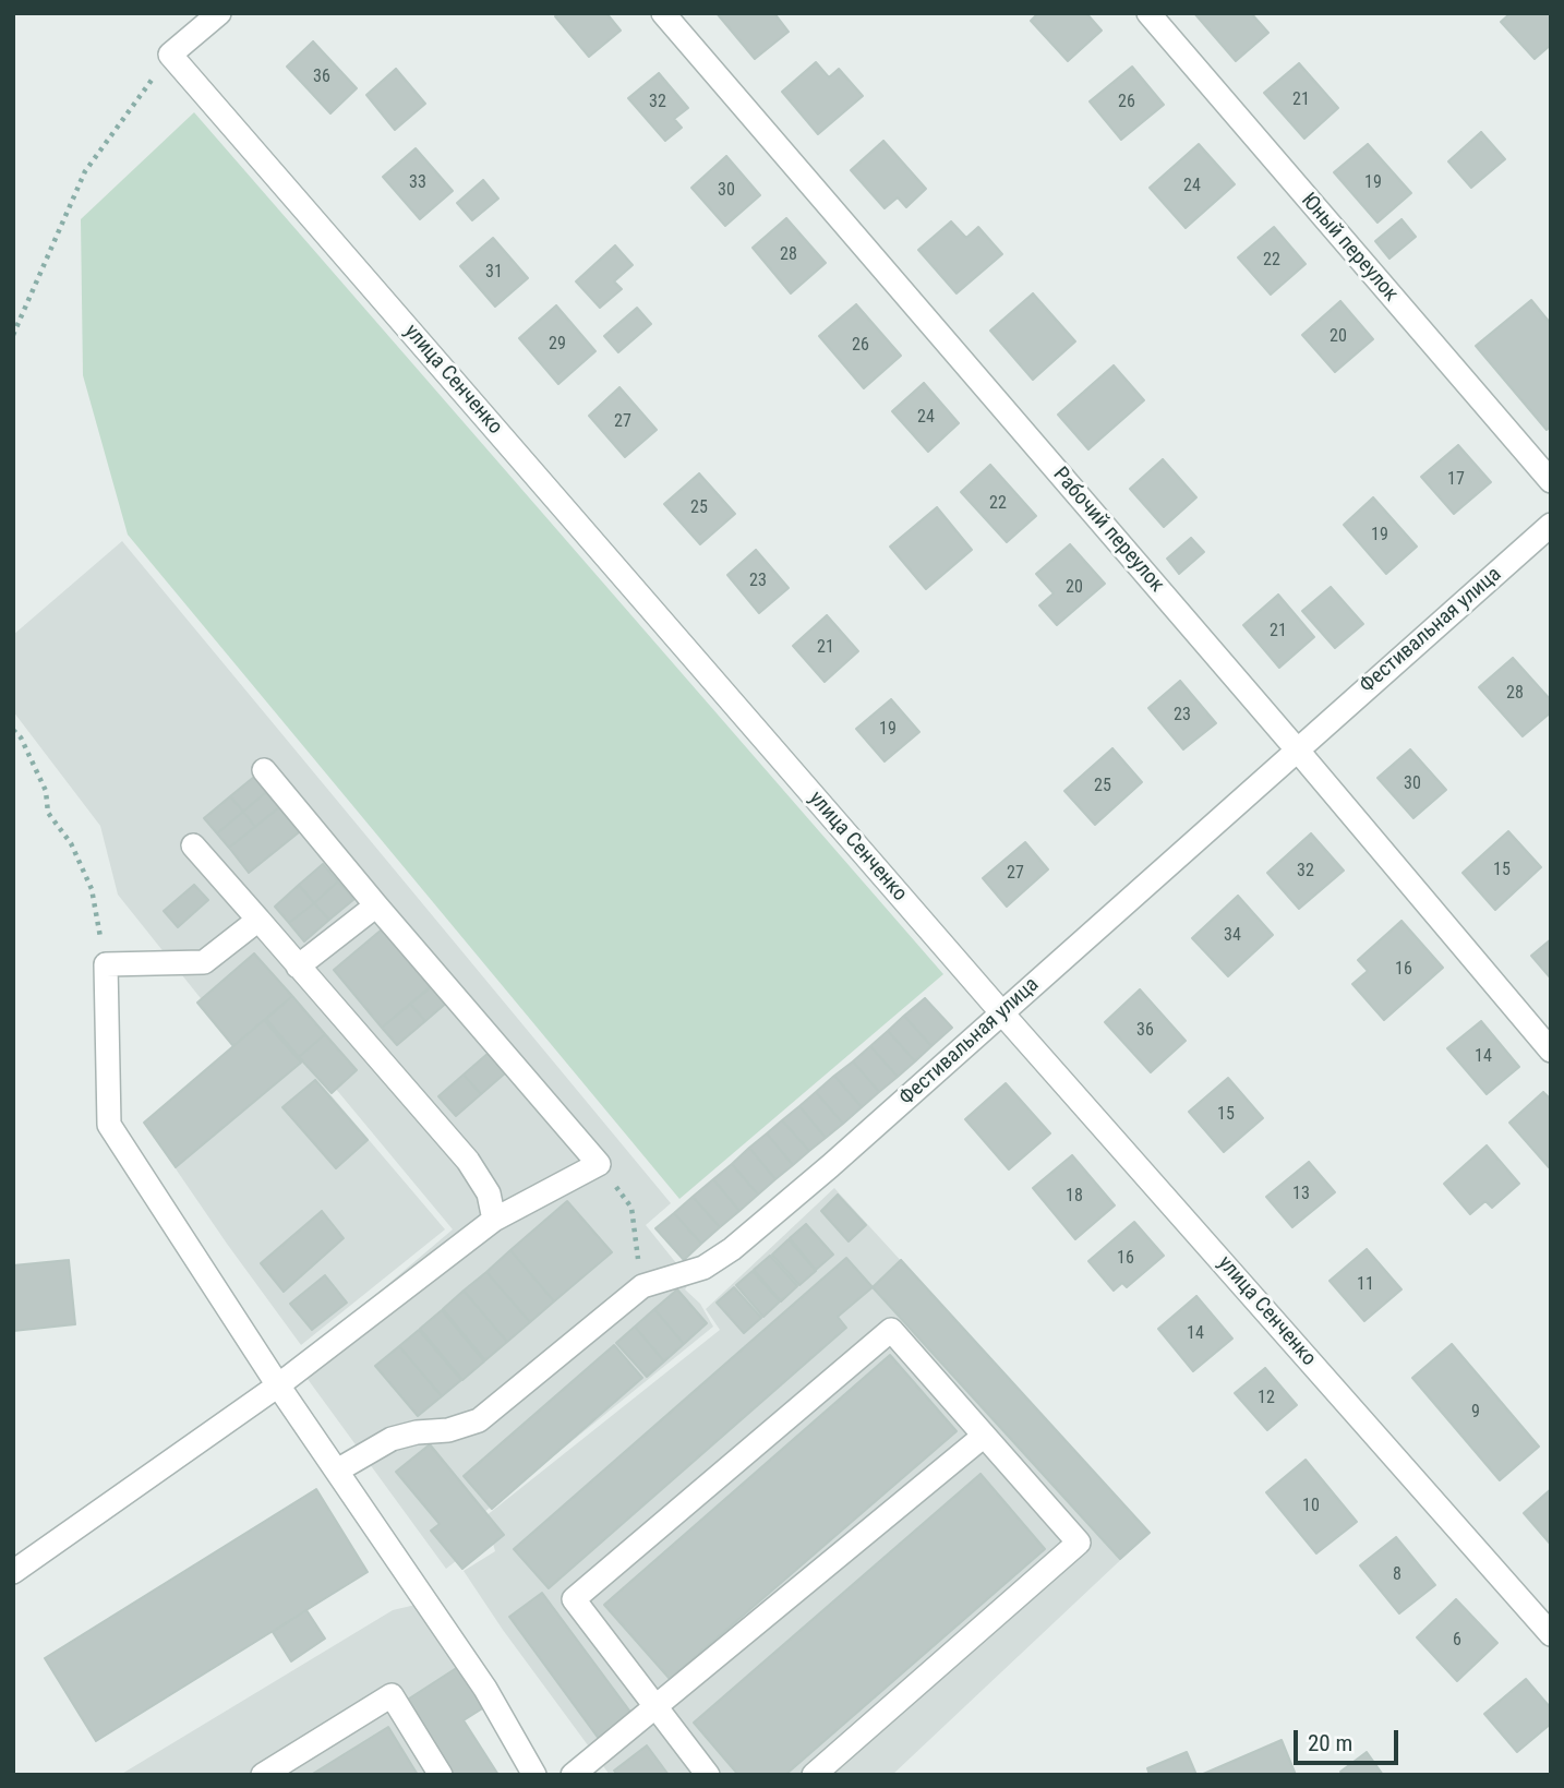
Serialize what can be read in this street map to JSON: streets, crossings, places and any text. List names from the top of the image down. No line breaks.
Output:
{"streets":{"street":["Юный переулок","улица Сенченко","Рабочий переулок","Фестивальная улица"]},"crossings":[["улица Сенченко","Фестивальная улица"],["Рабочий переулок","Фестивальная улица"]],"house_numbers":["36","21","32","26","33","19","24","30","28","22","31","20","29","26","24","27","17","22","25","19","23","20","21","21","28","23","19","30","25","15","32","27","34","16","36","14","15","13","18","16","11","14","12","9","10","8","6"],"scale_bar":"20 m"}
